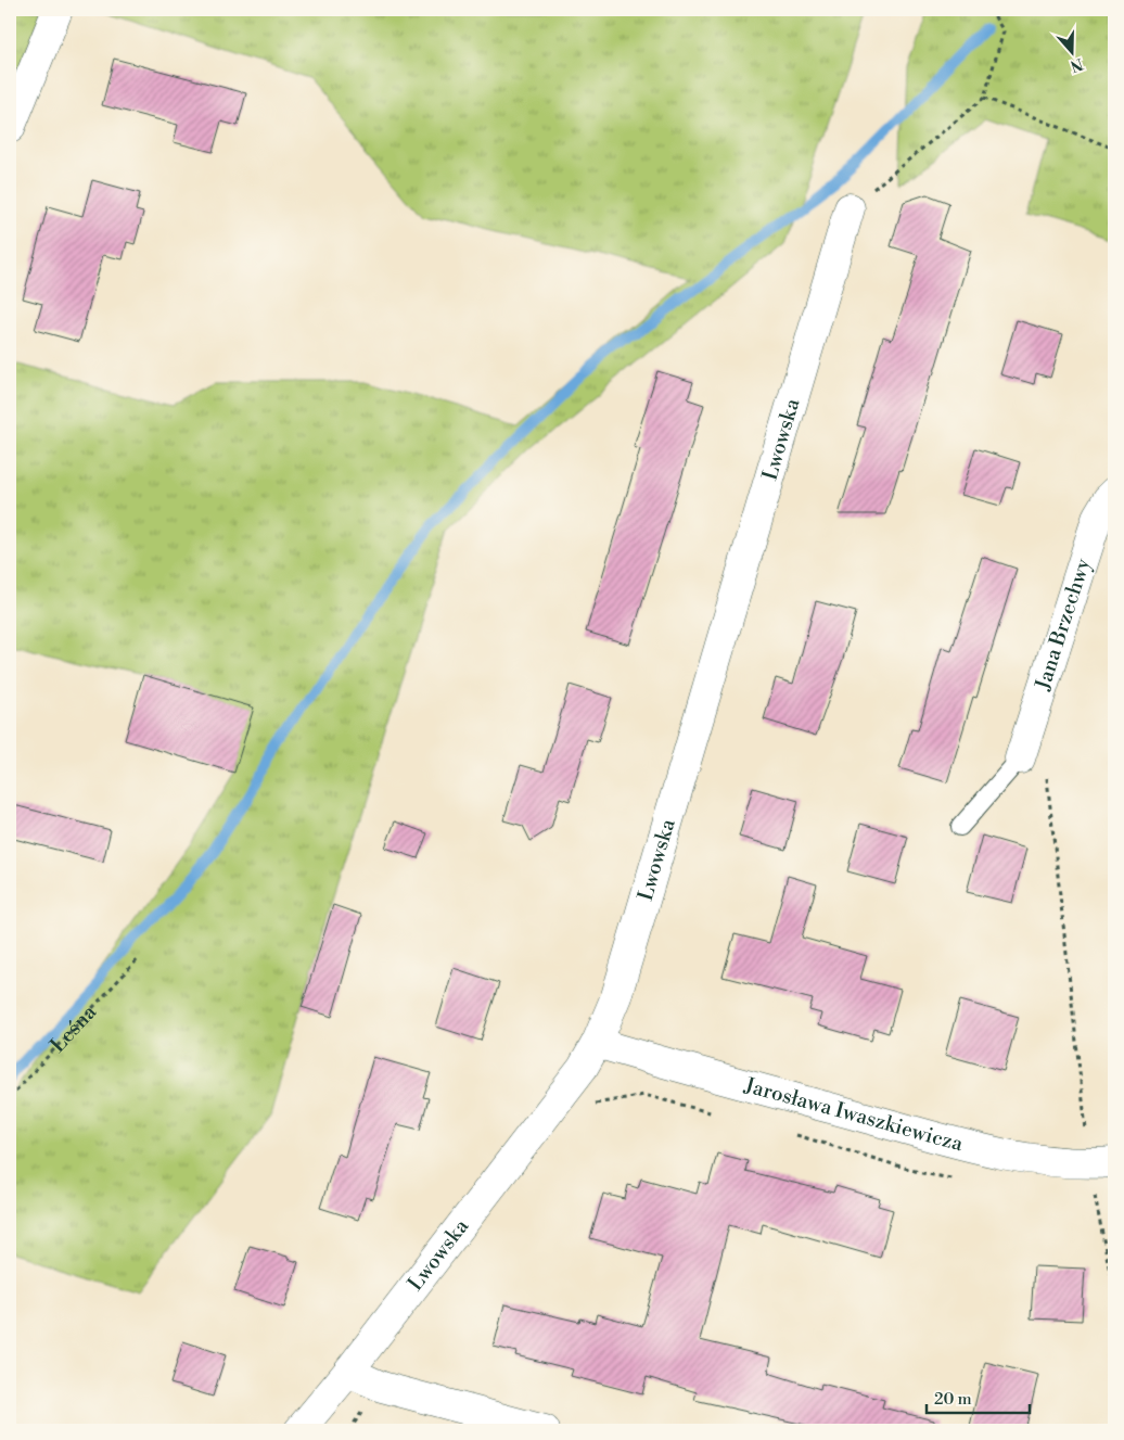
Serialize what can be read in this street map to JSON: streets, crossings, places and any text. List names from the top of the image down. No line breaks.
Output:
{"streets":{"street":["Lwowska","Jana Brzechwy","Jarosława Iwaszkiewicza"],"path":["Leśna"]},"crossings":[["Lwowska","Jarosława Iwaszkiewicza"]],"scale_bar":"20 m","north":"bottom"}
